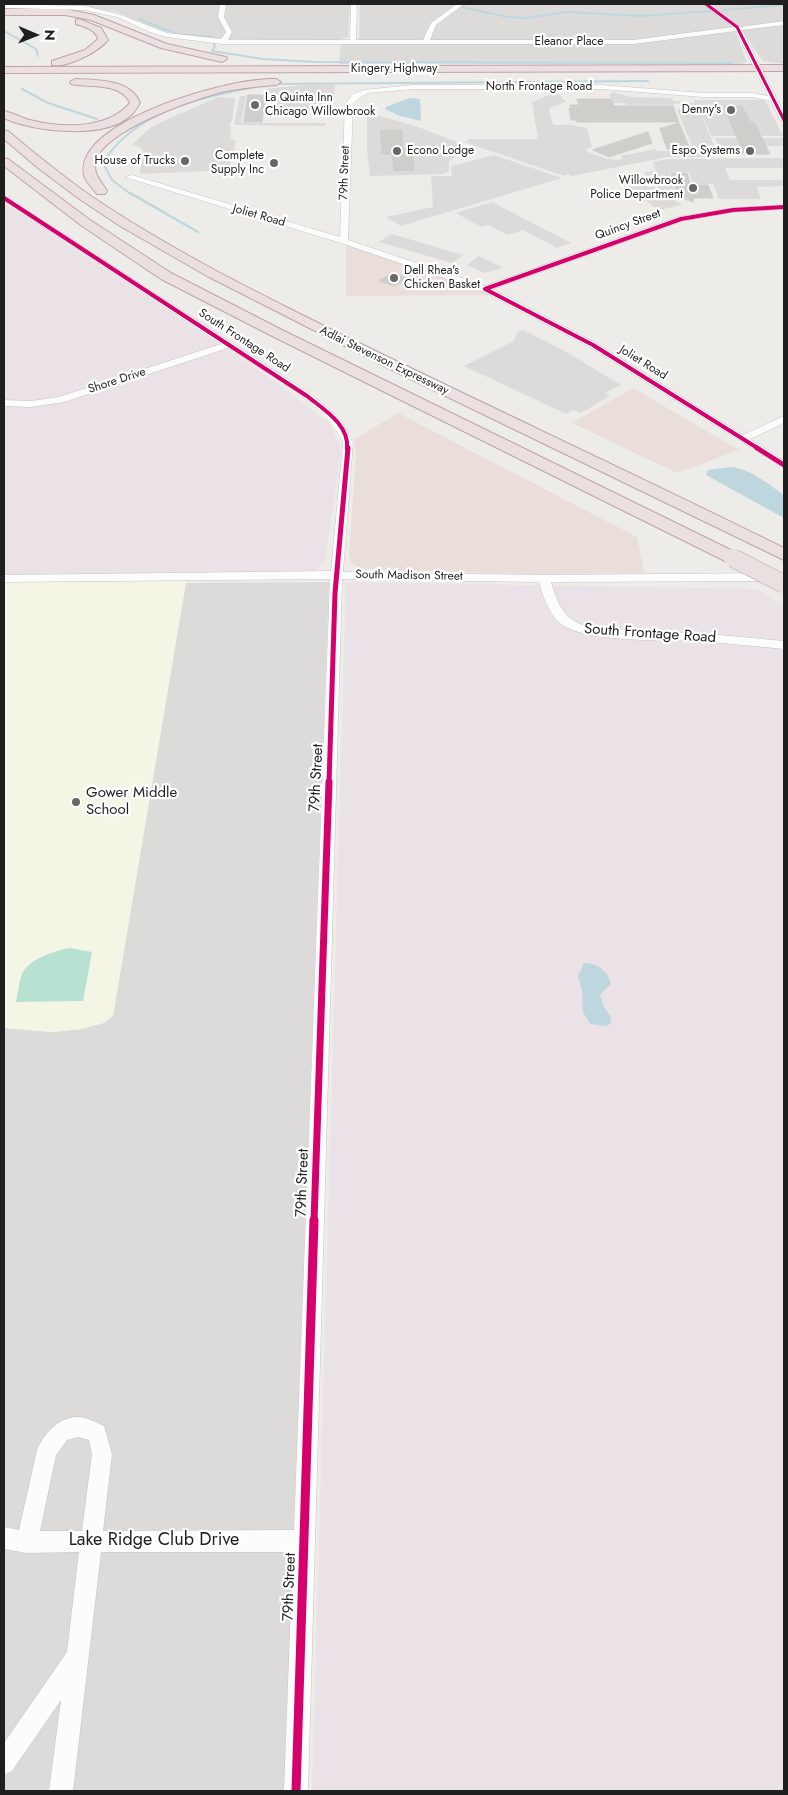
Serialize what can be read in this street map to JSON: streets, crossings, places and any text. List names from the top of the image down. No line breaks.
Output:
{"streets":{"highway":["Kingery Highway","Adlai Stevenson Expressway"],"street":["Eleanor Place","North Frontage Road","79th Street","Joliet Road","Quincy Street","South Frontage Road","Shore Drive","South Madison Street","Lake Ridge Club Drive"]},"crossings":[["North Frontage Road","79th Street"],["79th Street","Joliet Road"],["79th Street","South Frontage Road"],["79th Street","South Madison Street"],["79th Street","Lake Ridge Club Drive"],["Joliet Road","Quincy Street"],["South Frontage Road","Shore Drive"],["South Frontage Road","South Madison Street"]],"places":["La Quinta Inn Chicago Willowbrook","Denny's","Econo Lodge","Espo Systems","House of Trucks","Complete Supply Inc","Willowbrook Police Department","Dell Rhea's Chicken Basket","Gower Middle School"],"north":"right"}
